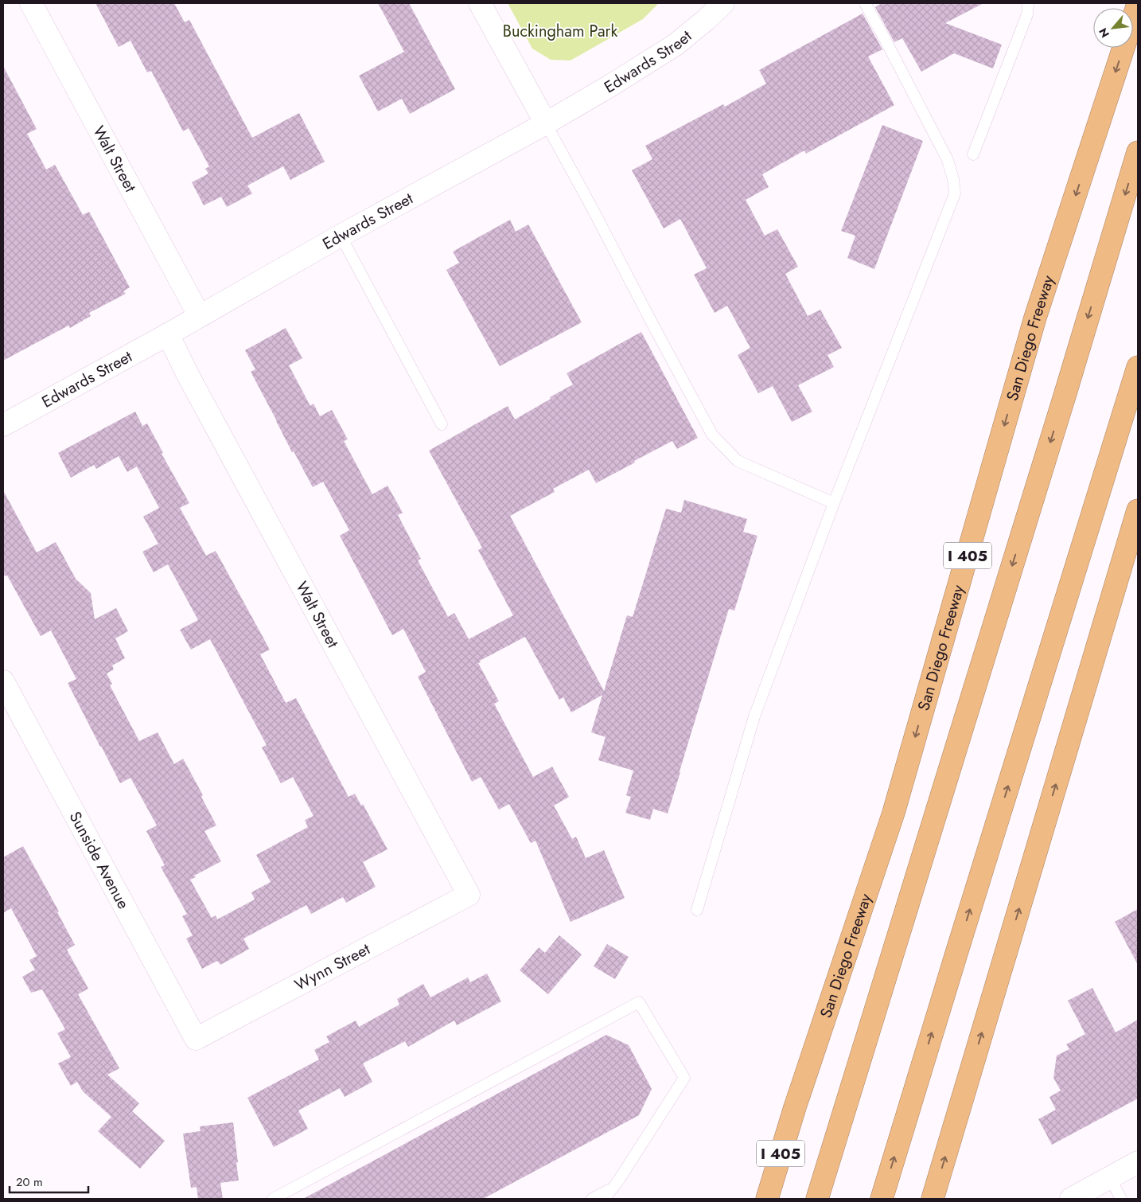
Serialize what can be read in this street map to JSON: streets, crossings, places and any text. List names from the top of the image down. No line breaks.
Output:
{"streets":{"highway":["San Diego Freeway","I 405"],"street":["Edwards Street","Walt Street","Sunside Avenue","Wynn Street"]},"crossings":[["Edwards Street","Walt Street"],["Walt Street","Wynn Street"],["Sunside Avenue","Wynn Street"]],"parks":["Buckingham Park"],"scale_bar":"20 m","north":"bottom left"}
